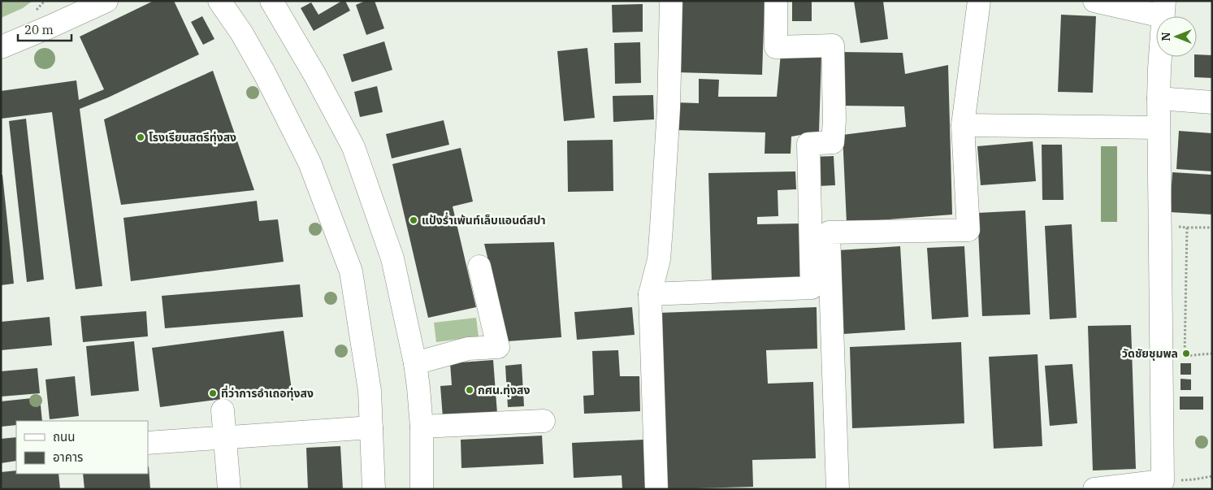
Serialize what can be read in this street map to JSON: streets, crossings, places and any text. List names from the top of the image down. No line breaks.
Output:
{"places":["โรงเรียนสตรีทุ่งสง","แป้งร่ำเพ้นท์เล็บแอนด์สปา","วัดชัยชุมพล","กศน.ทุ่งสง","ที่ว่าการอำเถอทุ่งสง"],"legend":["ถนน","อาคาร"],"scale_bar":"20 m","north":"left"}
